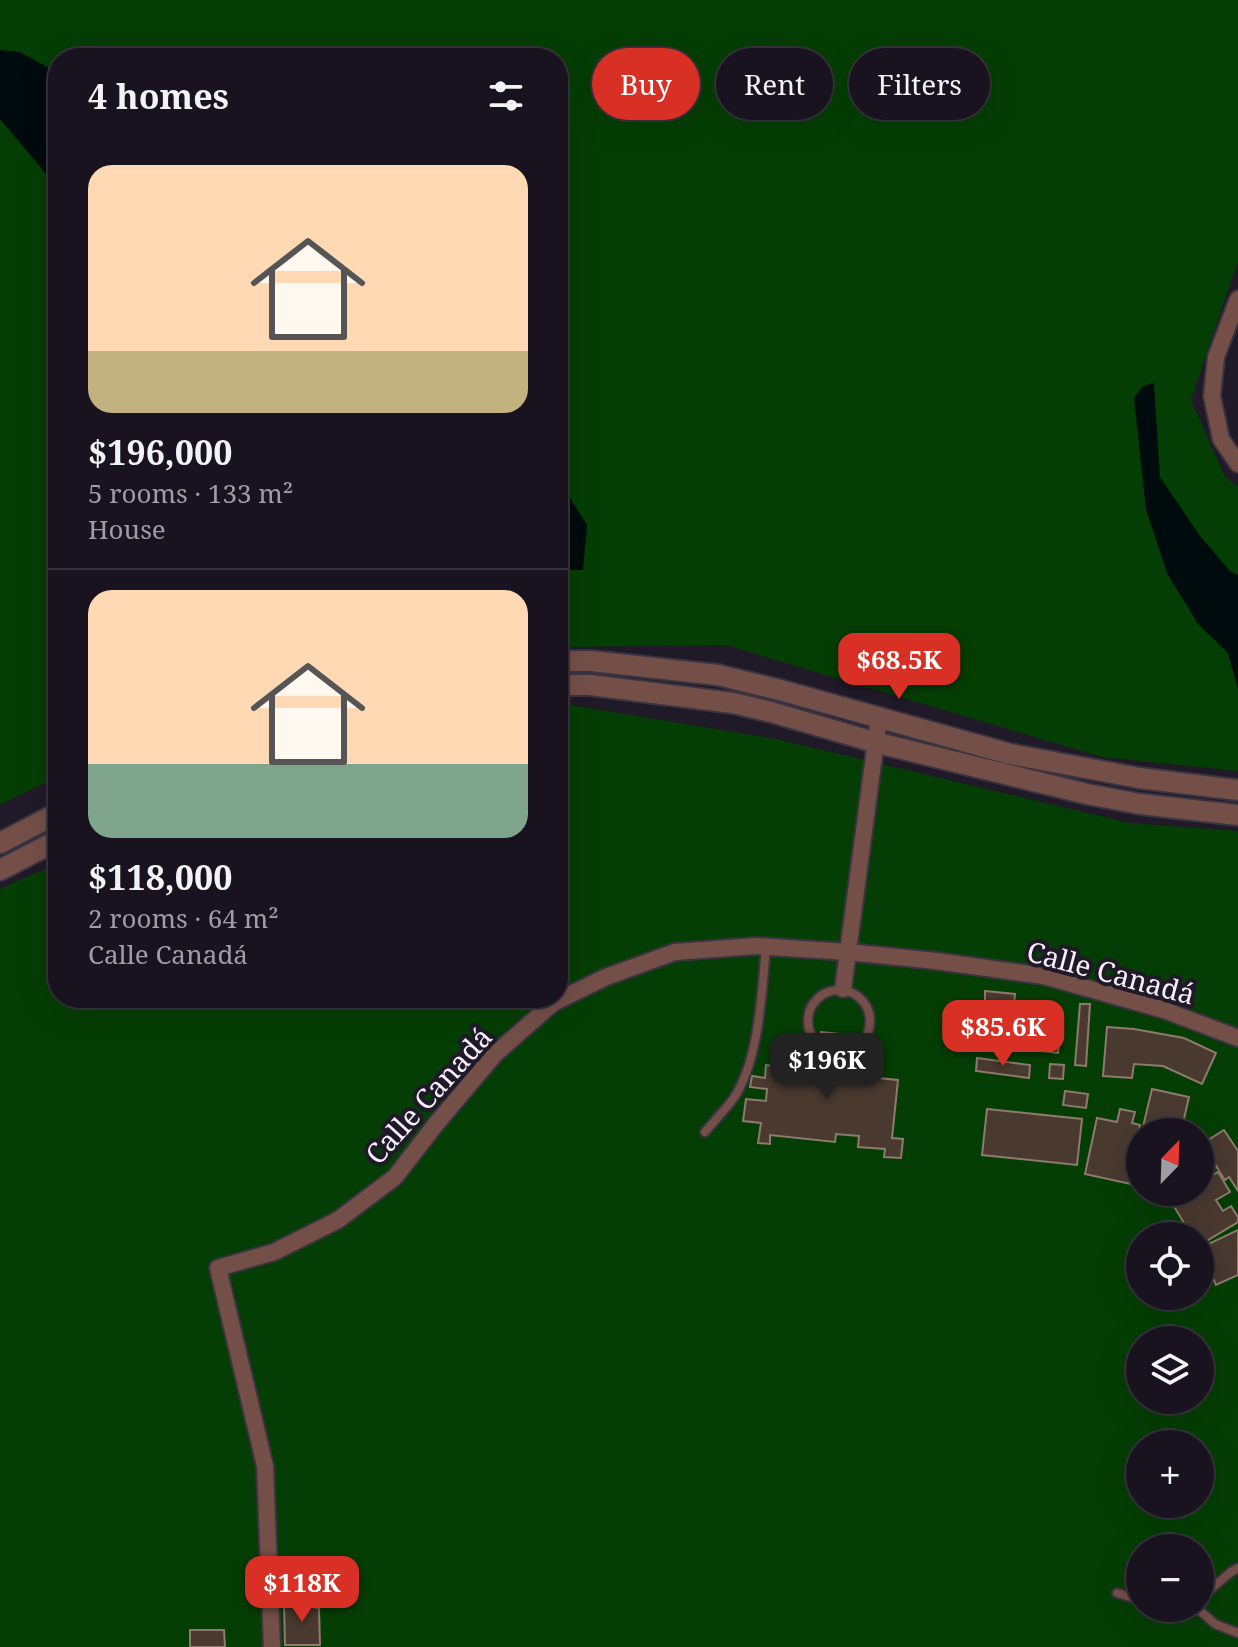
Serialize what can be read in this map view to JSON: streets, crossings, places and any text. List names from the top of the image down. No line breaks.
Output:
{"streets":{"street":["Calle Canadá"]},"north":"top right","page":{"chip":["Buy","Rent","Filters"],"heading":"4 homes","list":[{"name":"$196,000","note":"5 rooms · 133 m² · House"},{"name":"$118,000","note":"2 rooms · 64 m² · Calle Canadá"}],"price":["$68.5K","$85.6K","$196K","$118K"],"map_buttons":["+","−"]}}
